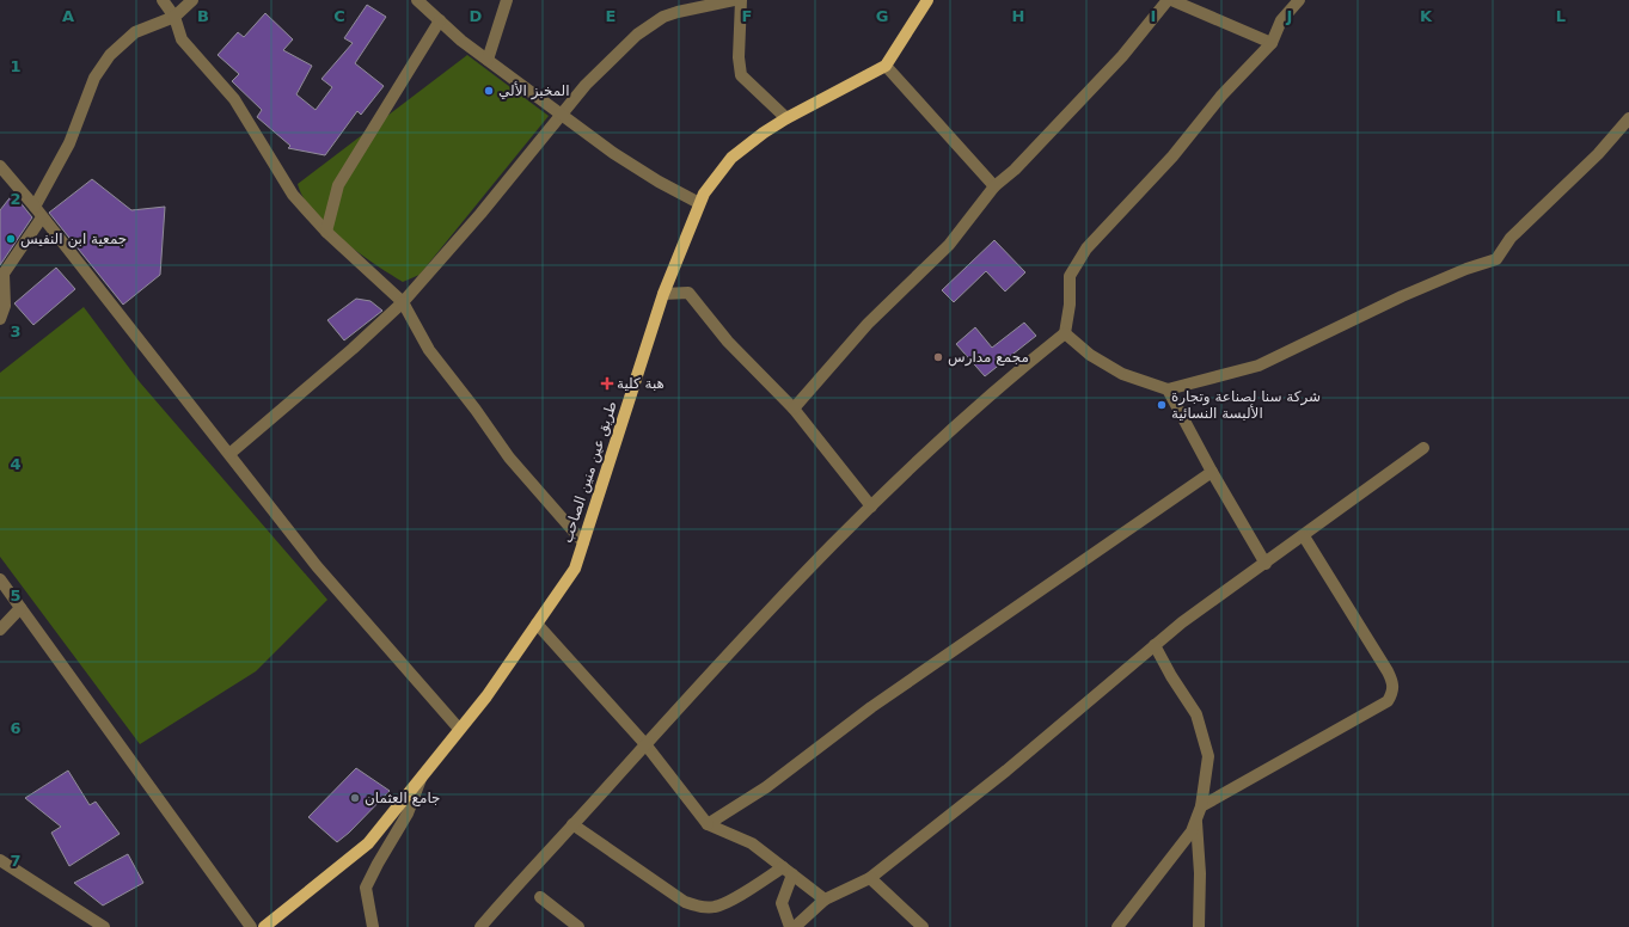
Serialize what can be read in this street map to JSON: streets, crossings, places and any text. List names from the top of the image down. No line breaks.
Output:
{"streets":{"main road":["طريق عين منين الصاحب"]},"places":{"other":["المخبز الألي","جمعية ابن النفيس","مجمع مدارس","شركة سنا لصناعة وتجارة الألبسة النسائية","جامع العثمان"],"health":["هبة كلية"]},"grid":{"columns":["A","B","C","D","E","F","G","H","I","J","K","L"],"rows":["1","2","3","4","5","6","7"]}}
